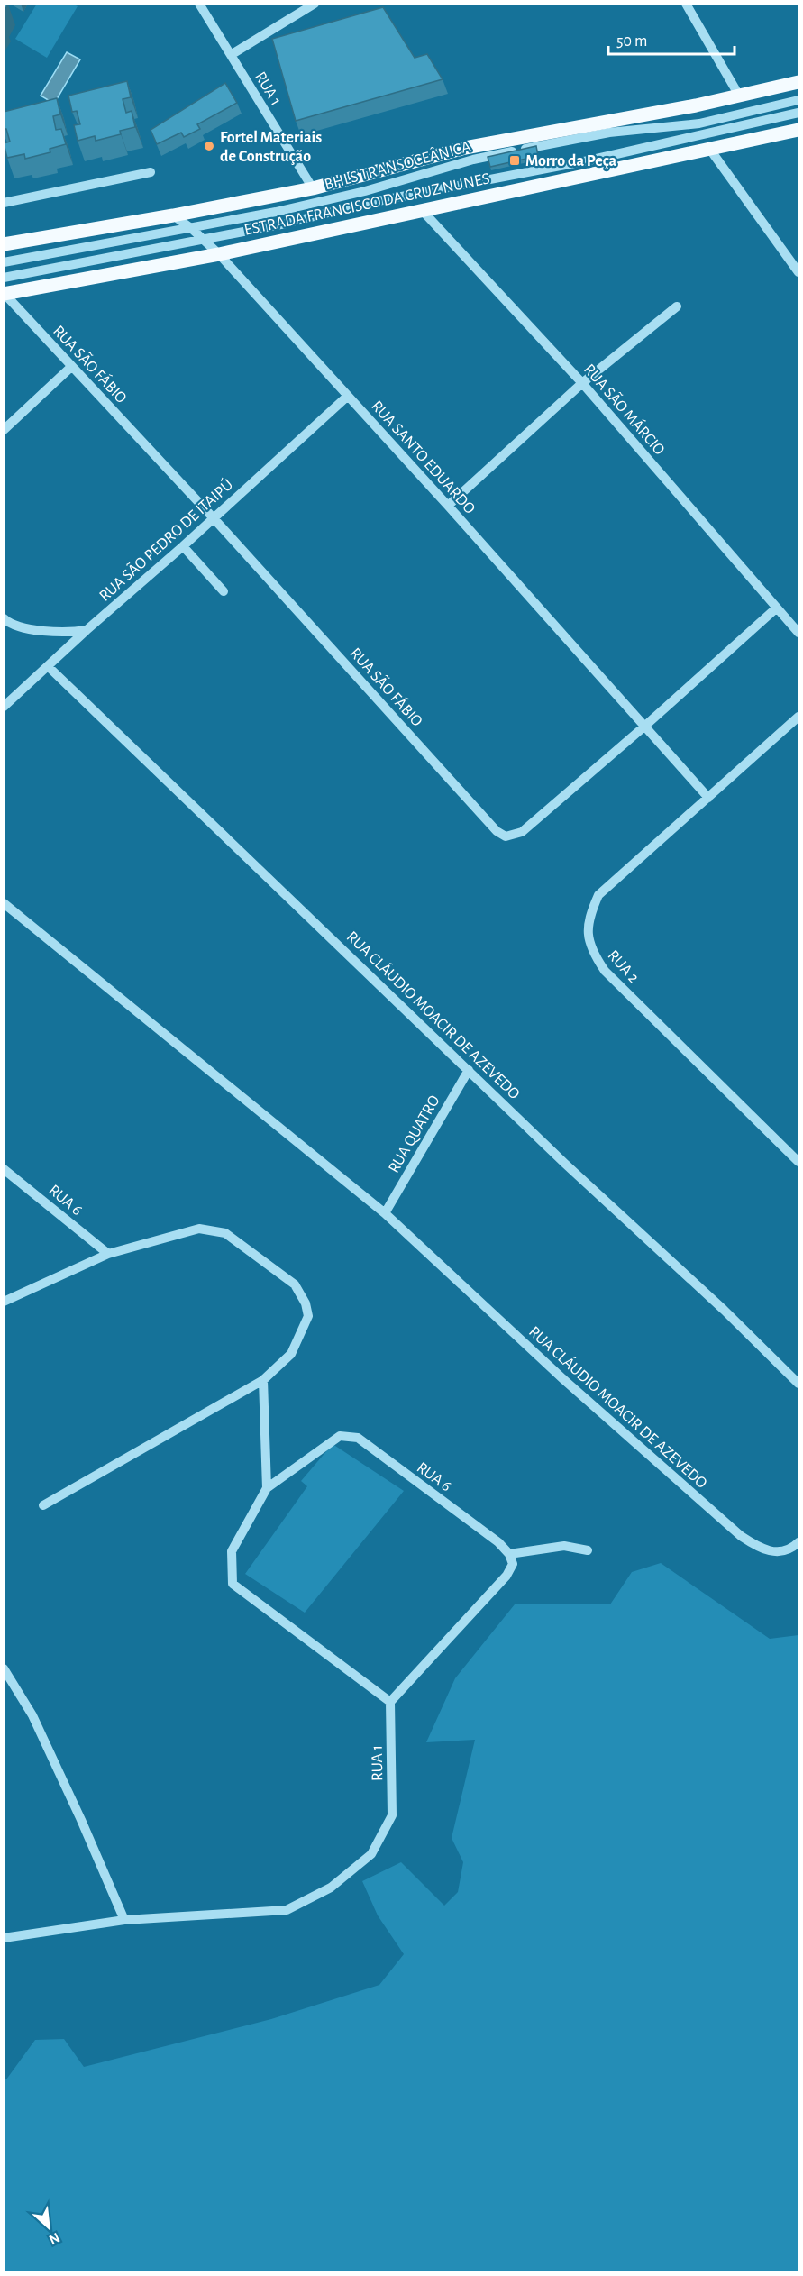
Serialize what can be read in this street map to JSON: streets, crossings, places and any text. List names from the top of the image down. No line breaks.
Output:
{"streets":{"main road":["ESTRADA FRANCISCO DA CRUZ NUNES"],"street":["RUA 1","BHLS TRANSOCEÂNICA","RUA SÃO FÁBIO","RUA SÃO MÁRCIO","RUA SANTO EDUARDO","RUA SÃO PEDRO DE ITAIPÚ","RUA 2","RUA CLÁUDIO MOACIR DE AZEVEDO","RUA QUATRO","RUA 6"]},"crossings":[["RUA 1","ESTRADA FRANCISCO DA CRUZ NUNES"],["BHLS TRANSOCEÂNICA","RUA SANTO EDUARDO"],["ESTRADA FRANCISCO DA CRUZ NUNES","RUA SÃO FÁBIO"],["ESTRADA FRANCISCO DA CRUZ NUNES","RUA SÃO MÁRCIO"],["ESTRADA FRANCISCO DA CRUZ NUNES","RUA SANTO EDUARDO"],["RUA SÃO FÁBIO","RUA SÃO MÁRCIO"],["RUA SÃO FÁBIO","RUA SANTO EDUARDO"],["RUA SÃO FÁBIO","RUA SÃO PEDRO DE ITAIPÚ"],["RUA SANTO EDUARDO","RUA SÃO PEDRO DE ITAIPÚ"],["RUA SANTO EDUARDO","RUA 2"],["RUA SÃO PEDRO DE ITAIPÚ","RUA CLÁUDIO MOACIR DE AZEVEDO"],["RUA CLÁUDIO MOACIR DE AZEVEDO","RUA QUATRO"]],"places":{"other":["Fortel Materiais de Construção"],"transit":["Morro da Peça"]},"scale_bar":"50 m","north":"bottom right"}
